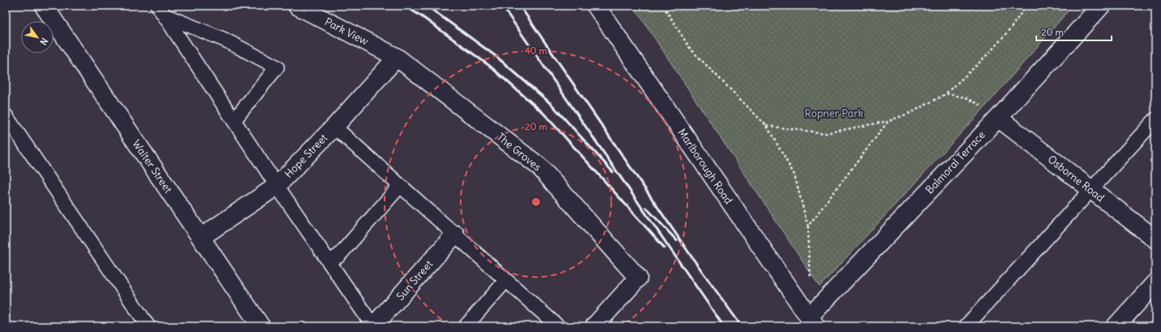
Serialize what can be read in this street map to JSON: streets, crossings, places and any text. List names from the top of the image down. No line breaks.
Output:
{"streets":{"street":["Park View","The Groves","Hope Street","Balmoral Terrace","Walter Street","Marlborough Road","Osborne Road","Sun Street"]},"crossings":[["Park View","The Groves"],["Park View","Hope Street"],["The Groves","Hope Street"],["Hope Street","Walter Street"],["Balmoral Terrace","Marlborough Road"],["Balmoral Terrace","Osborne Road"]],"parks":["Ropner Park"],"scale_bar":"20 m","north":"bottom right","rings":["40 m","20 m"]}
